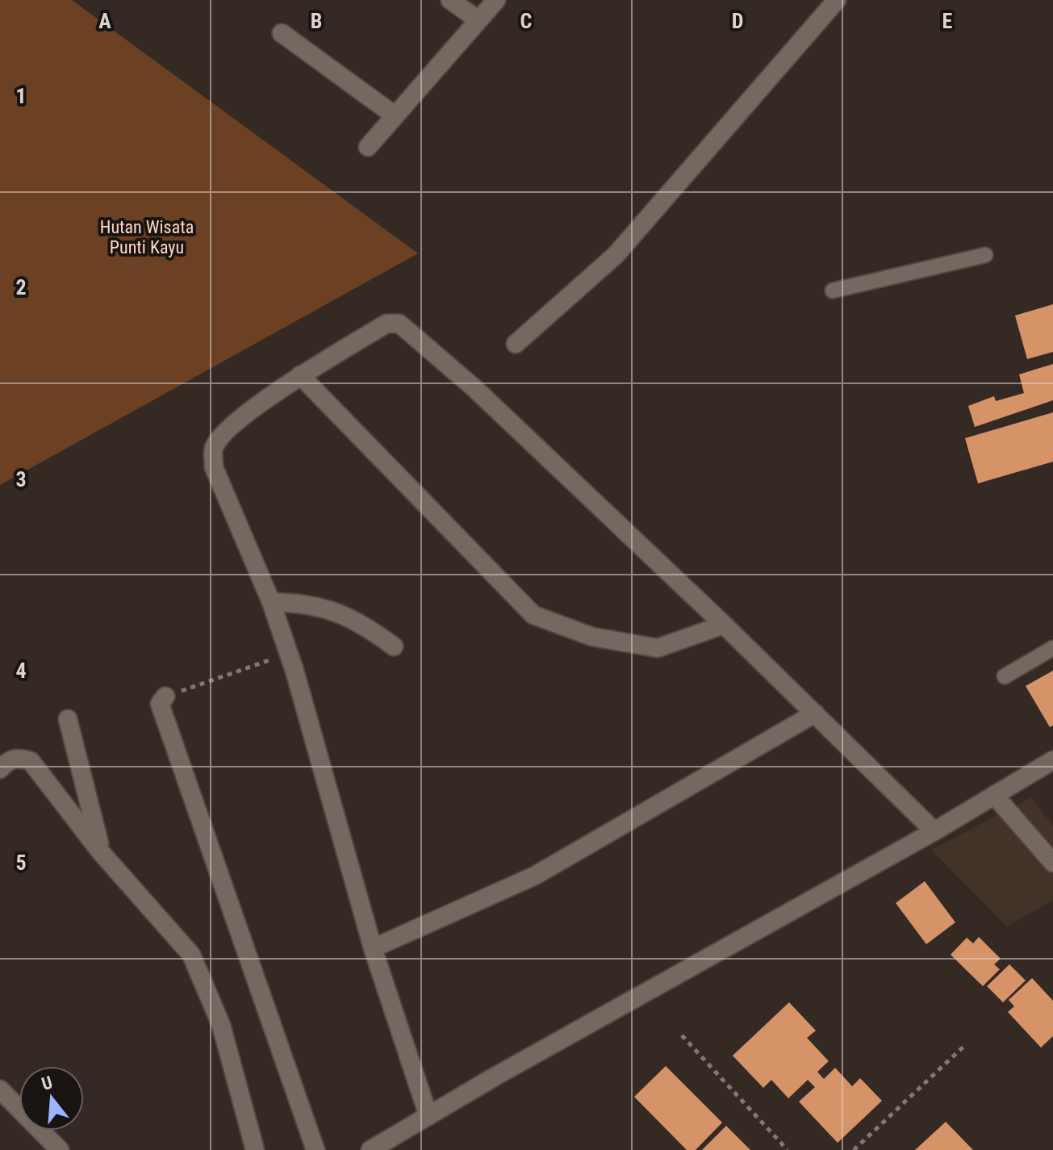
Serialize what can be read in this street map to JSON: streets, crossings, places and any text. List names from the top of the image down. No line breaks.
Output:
{"parks":["Hutan Wisata Punti Kayu"],"north":"top","grid":{"columns":["A","B","C","D","E"],"rows":["1","2","3","4","5"]}}
